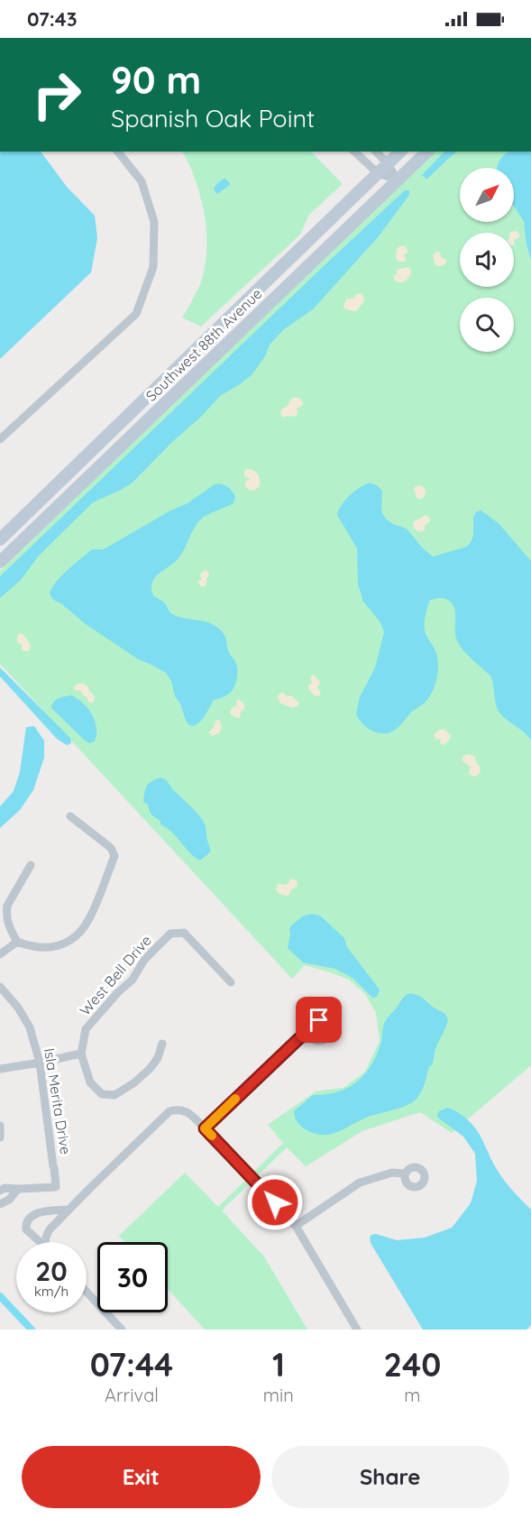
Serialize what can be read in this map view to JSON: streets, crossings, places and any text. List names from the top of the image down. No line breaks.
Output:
{"streets":{"main road":["Southwest 88th Avenue"],"street":["West Bell Drive","Isla Merita Drive"]},"north":"top right","page":{"status":"07:43","turn":["90 m","Spanish Oak Point"],"speed":"20 km/h","limit":"30","eta":["07:44","Arrival","1","min","240","m"],"buttons":["Exit","Share"]}}
